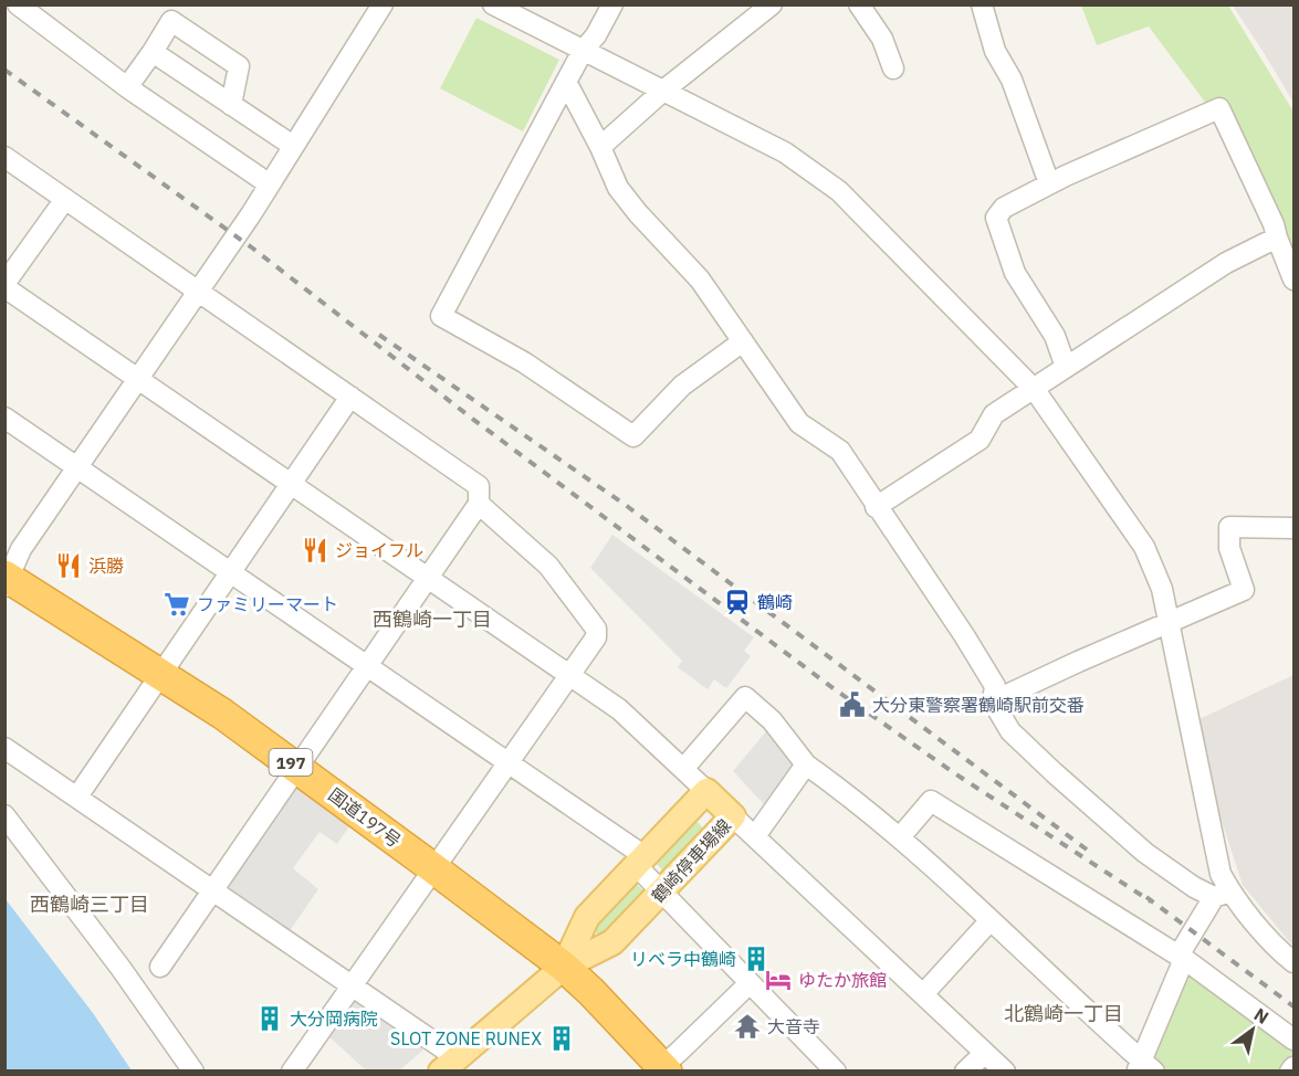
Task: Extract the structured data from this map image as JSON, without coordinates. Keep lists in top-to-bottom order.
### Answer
{
  "streets": {
    "highway": ["197", "国道197号"],
    "main road": ["鶴崎停車場線"]
  },
  "crossings": [
    ["国道197号", "鶴崎停車場線"]
  ],
  "districts": ["西鶴崎一丁目", "西鶴崎三丁目", "北鶴崎一丁目"],
  "places": {
    "restaurant": ["ジョイフル", "浜勝"],
    "station": ["鶴崎"],
    "supermarket": ["ファミリーマート"],
    "public building": ["大分東警察署鶴崎駅前交番"],
    "building": ["リベラ中鶴崎", "大分岡病院", "SLOT ZONE RUNEX"],
    "hotel": ["ゆたか旅館"],
    "temple": ["大音寺"]
  },
  "north": "top right"
}
